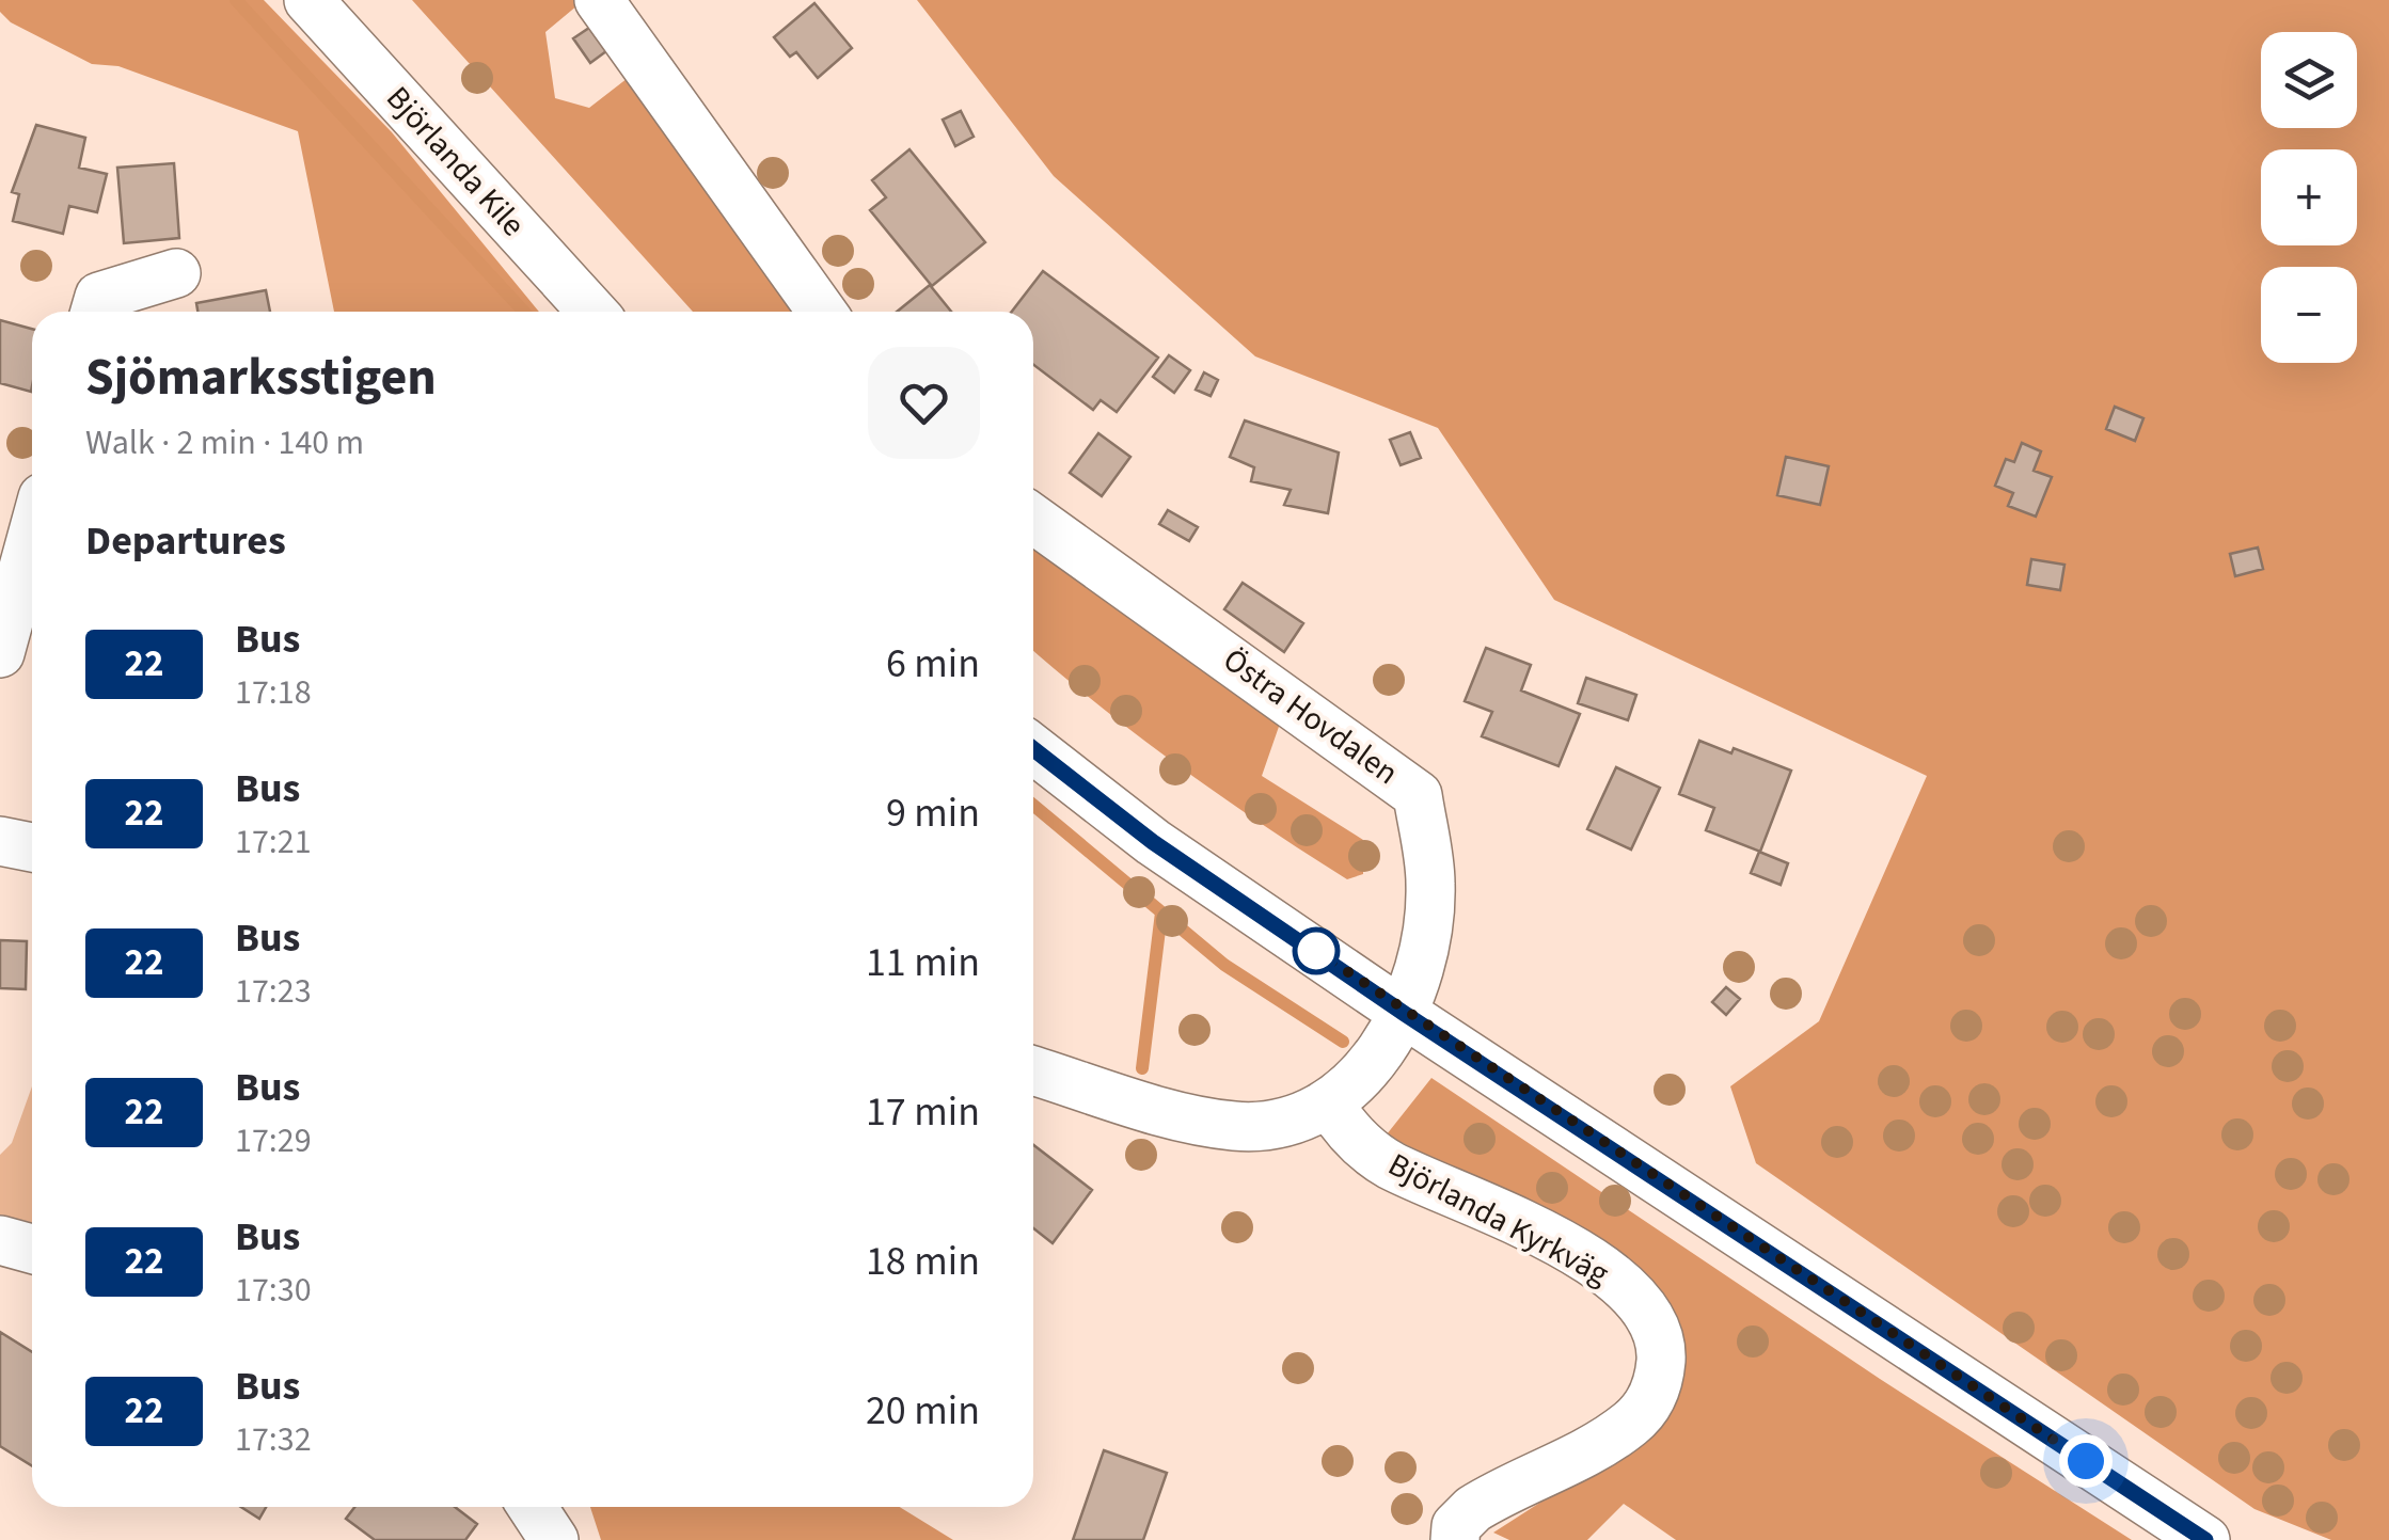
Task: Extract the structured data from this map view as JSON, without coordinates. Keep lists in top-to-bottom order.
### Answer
{
  "streets": {
    "street": ["Björlanda Kile", "Östra Hovdalen", "Björlanda Kyrkväg"]
  },
  "lines": ["bus line 22"],
  "page": {
    "map_buttons": ["+", "−"],
    "heading": [
      ["Sjömarksstigen", "Walk · 2 min · 140 m"],
      "Departures"
    ],
    "list": [
      {
        "mark": "22",
        "name": "Bus",
        "note": "17:18",
        "value": "6 min"
      },
      {
        "mark": "22",
        "name": "Bus",
        "note": "17:21",
        "value": "9 min"
      },
      {
        "mark": "22",
        "name": "Bus",
        "note": "17:23",
        "value": "11 min"
      },
      {
        "mark": "22",
        "name": "Bus",
        "note": "17:29",
        "value": "17 min"
      },
      {
        "mark": "22",
        "name": "Bus",
        "note": "17:30",
        "value": "18 min"
      },
      {
        "mark": "22",
        "name": "Bus",
        "note": "17:32",
        "value": "20 min"
      }
    ]
  }
}
